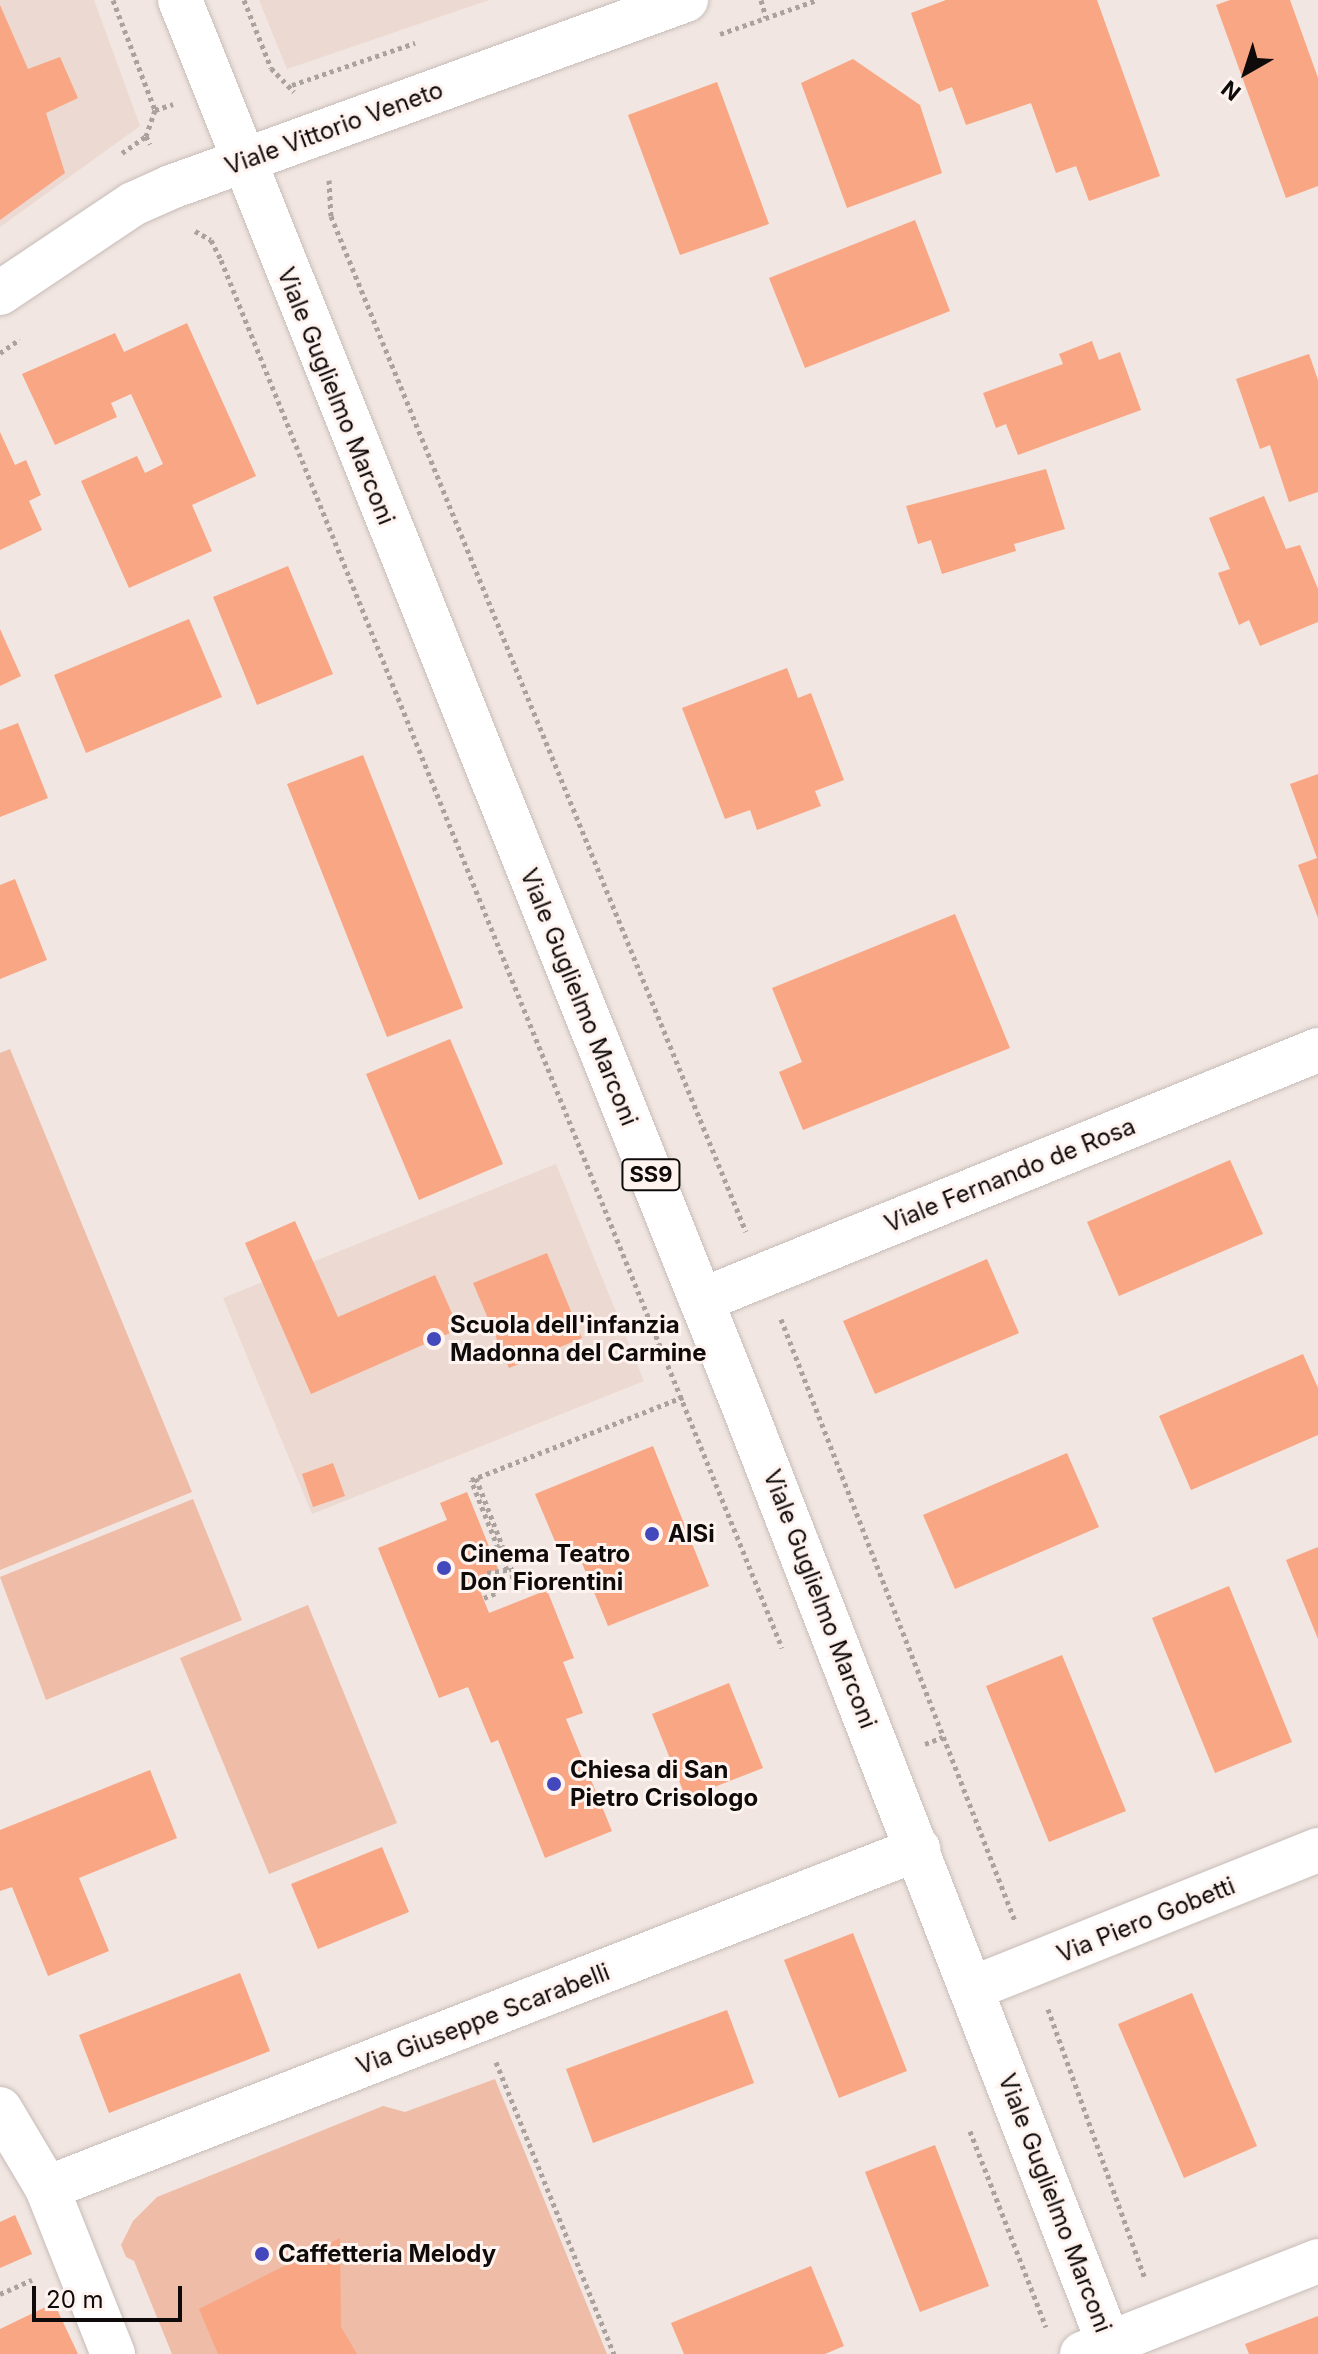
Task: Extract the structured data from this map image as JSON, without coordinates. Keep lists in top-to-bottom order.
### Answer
{
  "streets": {
    "street": [
      "Viale Vittorio Veneto",
      "Viale Guglielmo Marconi",
      "SS9",
      "Viale Fernando de Rosa",
      "Via Piero Gobetti",
      "Via Giuseppe Scarabelli"
    ]
  },
  "crossings": [
    ["Viale Vittorio Veneto", "Viale Guglielmo Marconi"],
    ["Viale Guglielmo Marconi", "Viale Fernando de Rosa"],
    ["Viale Guglielmo Marconi", "Via Piero Gobetti"],
    ["Viale Guglielmo Marconi", "Via Giuseppe Scarabelli"]
  ],
  "places": [
    "Scuola dell'infanzia Madonna del Carmine",
    "AlSi",
    "Cinema Teatro Don Fiorentini",
    "Chiesa di San Pietro Crisologo",
    "Caffetteria Melody"
  ],
  "scale_bar": "20 m",
  "north": "bottom left"
}
